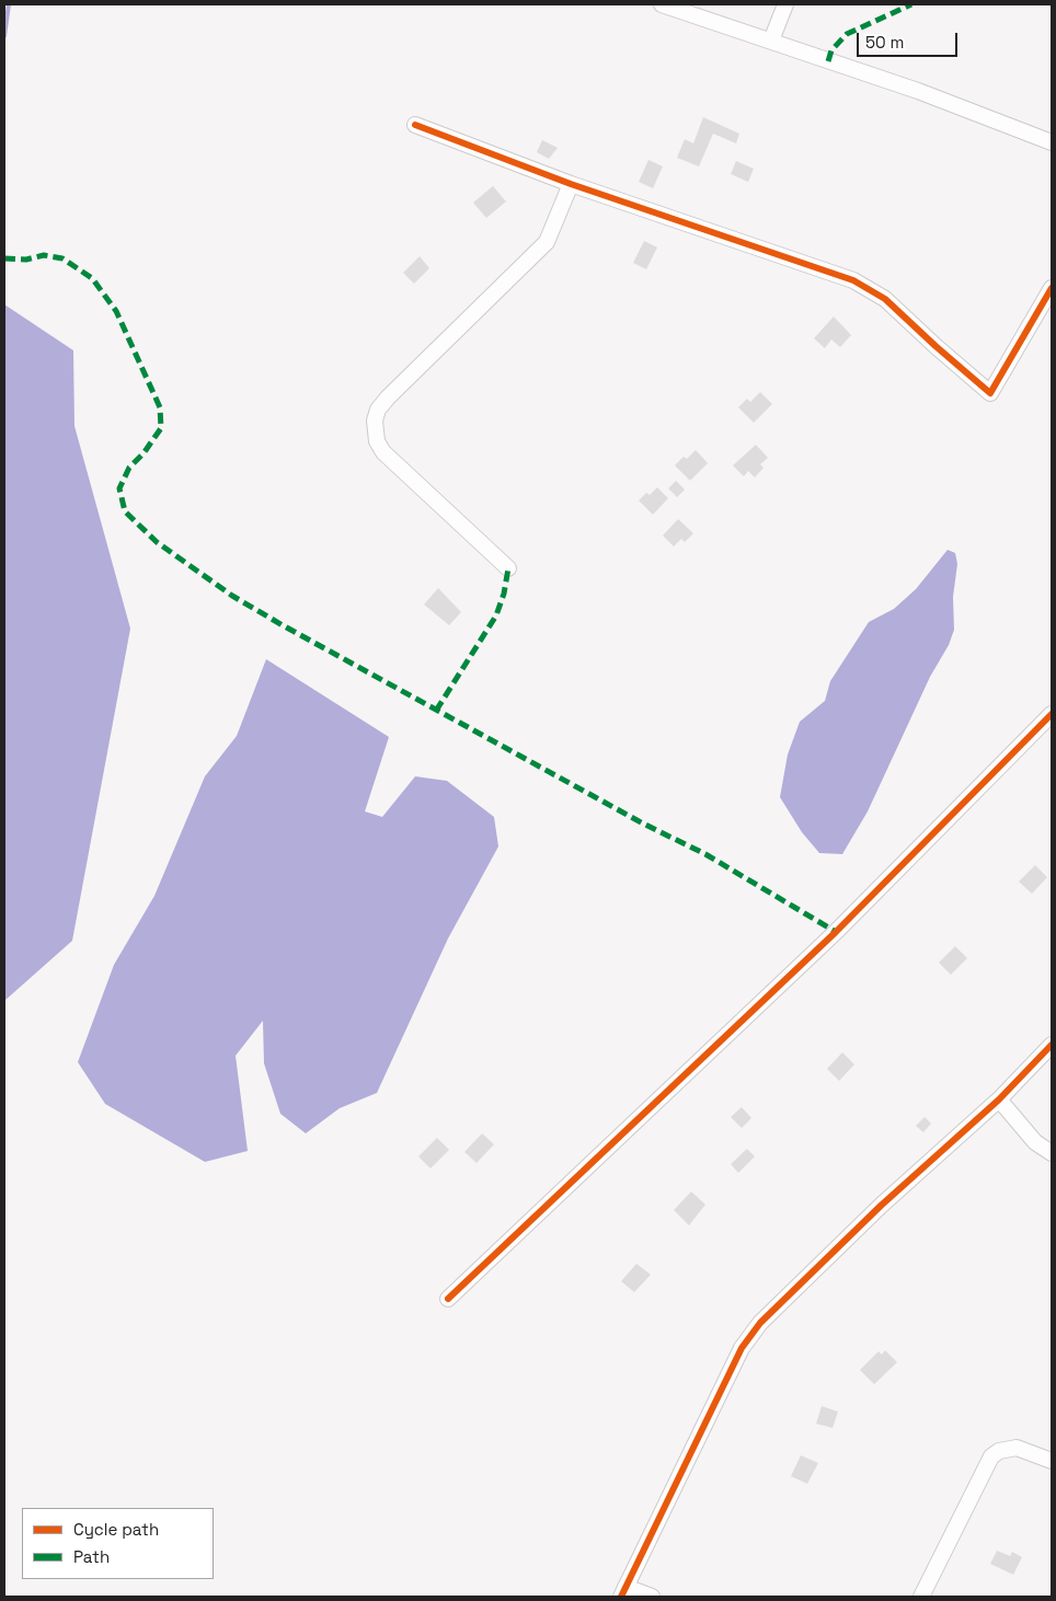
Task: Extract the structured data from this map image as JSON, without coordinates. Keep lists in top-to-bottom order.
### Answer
{
  "legend": ["Cycle path", "Path"],
  "scale_bar": "50 m"
}
